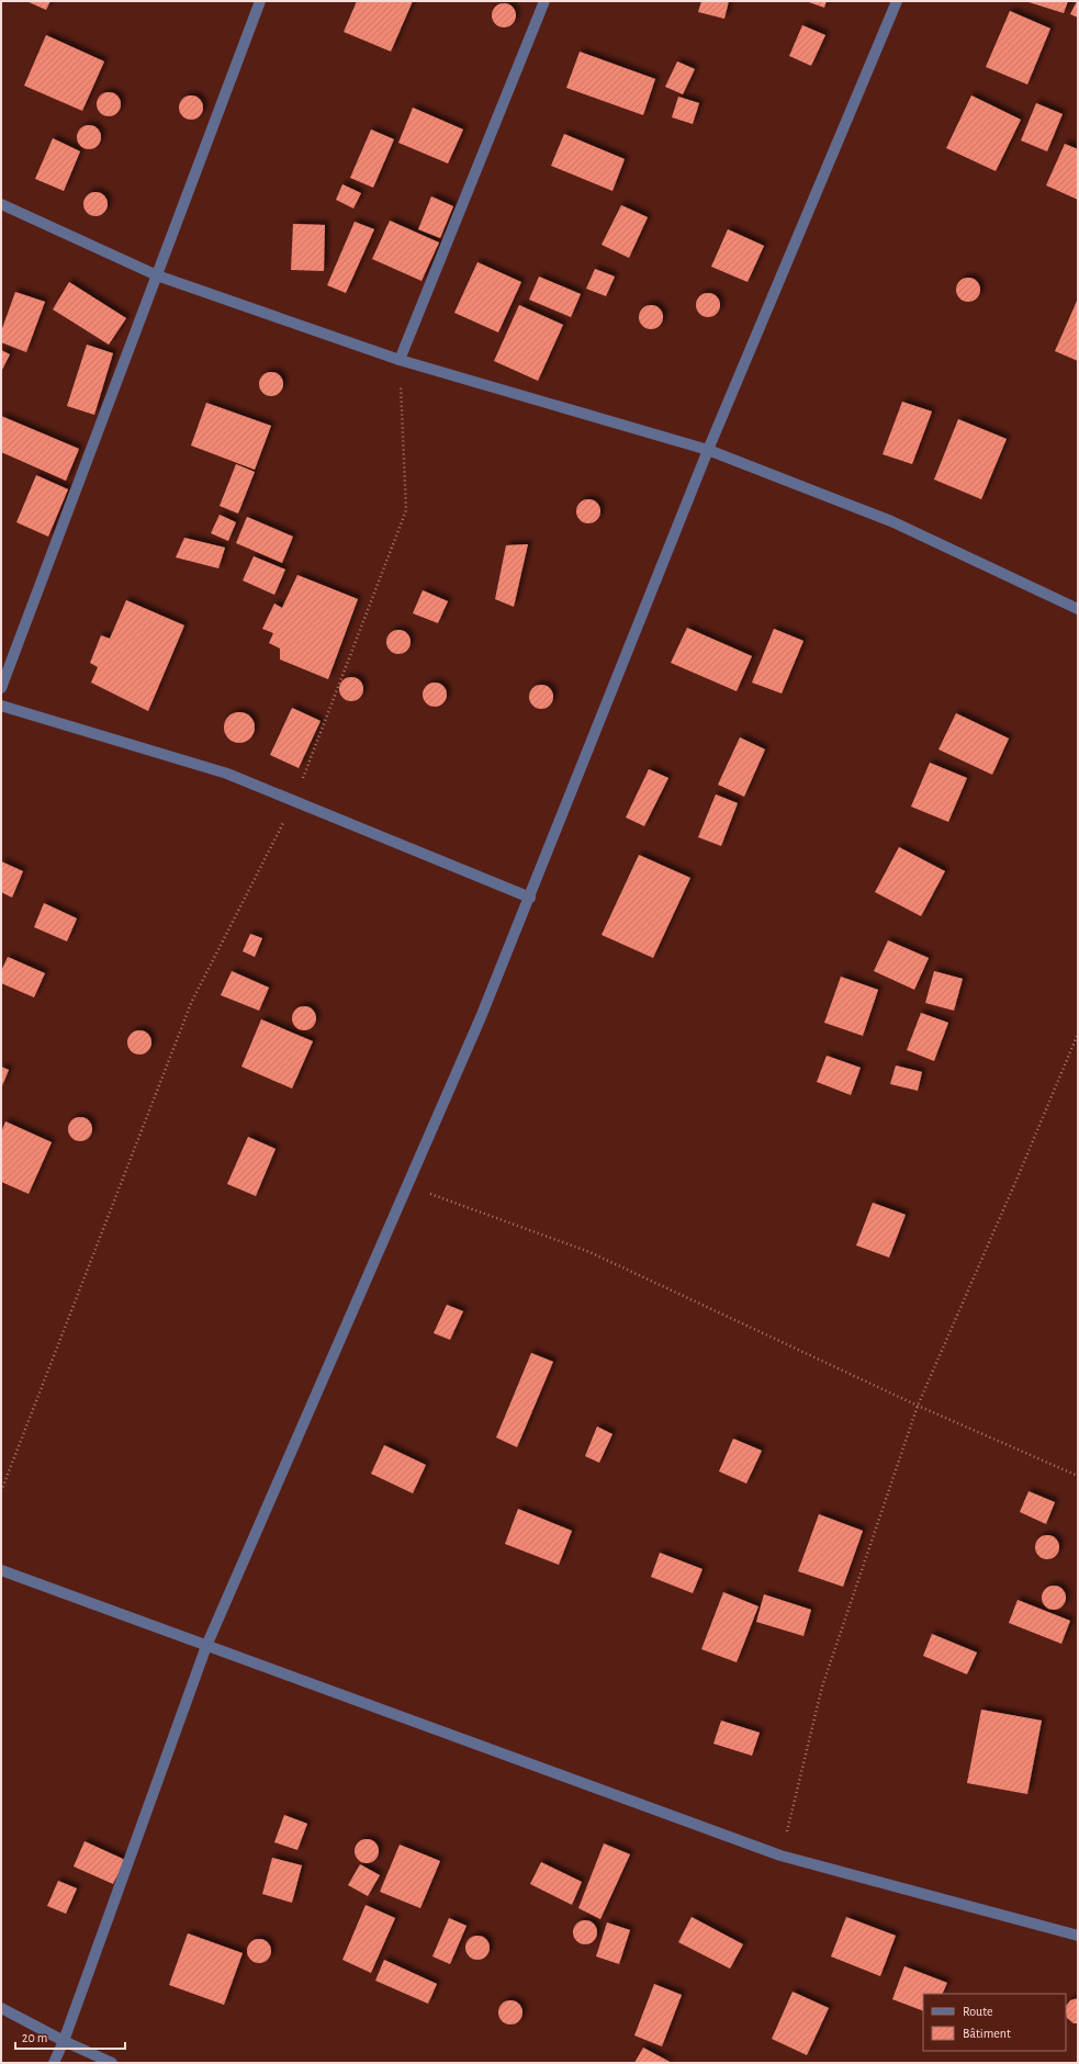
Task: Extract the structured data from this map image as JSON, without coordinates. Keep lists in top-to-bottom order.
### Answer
{
  "legend": ["Route", "Bâtiment"],
  "scale_bar": "20 m"
}
